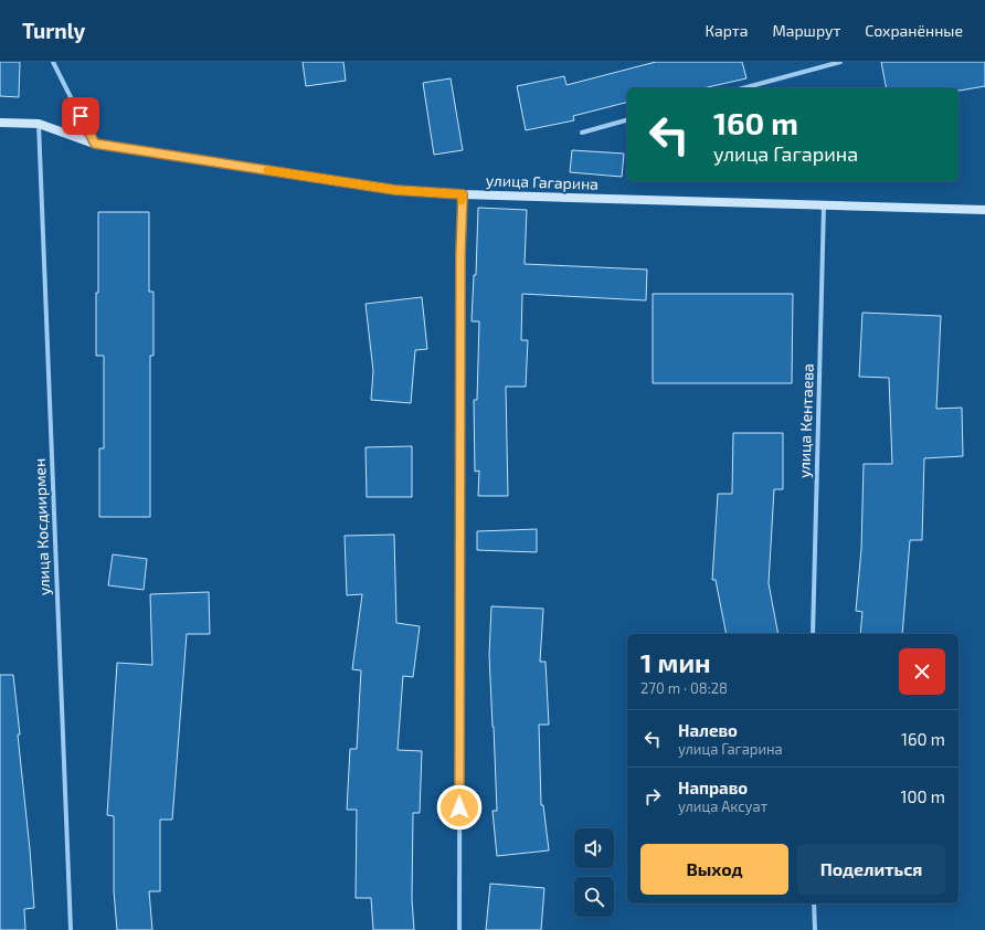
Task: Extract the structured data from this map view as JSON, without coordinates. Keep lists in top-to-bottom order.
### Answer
{
  "streets": {
    "main road": ["улица Гагарина"],
    "street": ["улица Кентаева", "улица Косдиирмен"]
  },
  "crossings": [
    ["улица Гагарина", "улица Кентаева"],
    ["улица Гагарина", "улица Косдиирмен"]
  ],
  "page": {
    "header": "Turnly",
    "nav": ["Карта", "Маршрут", "Сохранённые"],
    "turn": ["160 m", "улица Гагарина"],
    "heading": ["1 мин", "270 m · 08:28"],
    "list": [
      {
        "name": "Налево",
        "note": "улица Гагарина",
        "value": "160 m"
      },
      {
        "name": "Направо",
        "note": "улица Аксуат",
        "value": "100 m"
      }
    ],
    "buttons": ["Выход", "Поделиться"]
  }
}
